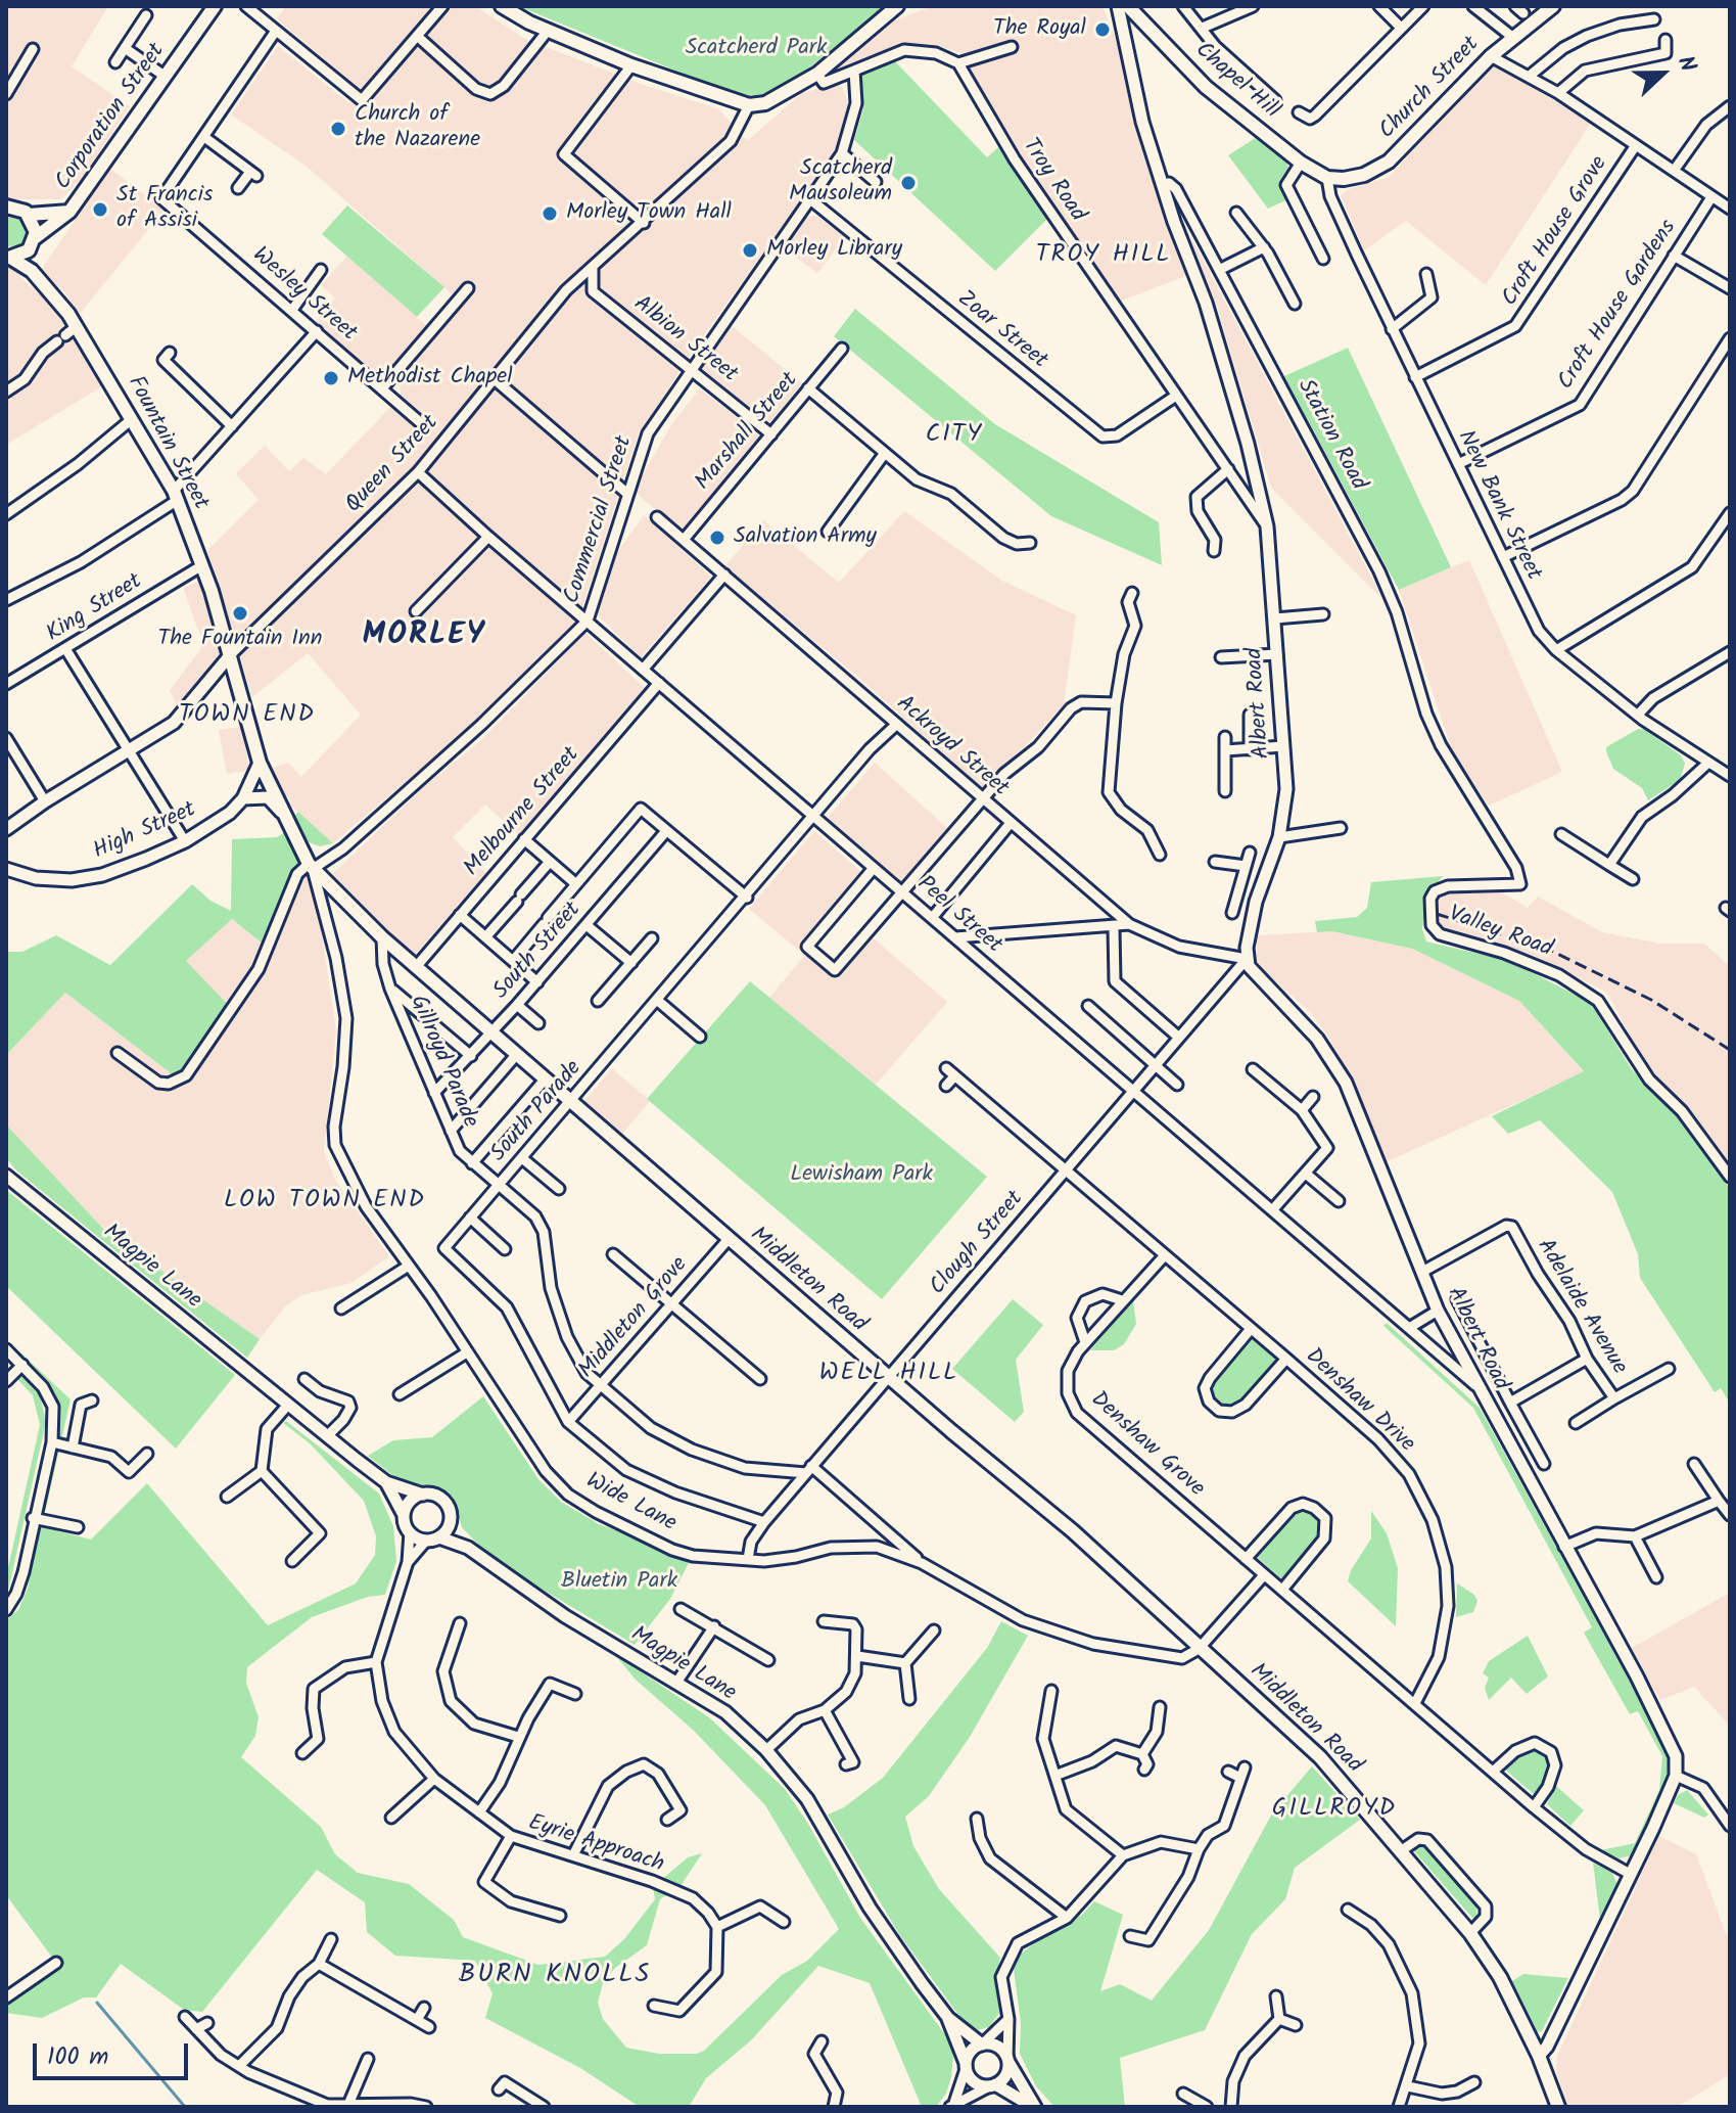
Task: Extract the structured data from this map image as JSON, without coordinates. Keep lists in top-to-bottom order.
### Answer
{
  "streets": {
    "main road": [
      "Chapel Hill",
      "Church Street",
      "Corporation Street",
      "Fountain Street",
      "Middleton Road"
    ],
    "street": [
      "Troy Road",
      "Croft House Grove",
      "Wesley Street",
      "Croft House Gardens",
      "Zoar Street",
      "Albion Street",
      "Marshall Street",
      "Station Road",
      "Queen Street",
      "New Bank Street",
      "Commercial Street",
      "King Street",
      "Albert Road",
      "Ackroyd Street",
      "Melbourne Street",
      "High Street",
      "Peel Street",
      "Valley Road",
      "South Street",
      "Gillroyd Parade",
      "South Parade",
      "Clough Street",
      "Magpie Lane",
      "Adelaide Avenue",
      "Middleton Grove",
      "Denshaw Drive",
      "Denshaw Grove",
      "Wide Lane",
      "Eyrie Approach"
    ]
  },
  "crossings": [
    ["Chapel Hill", "Church Street"],
    ["Chapel Hill", "New Bank Street"],
    ["Church Street", "New Bank Street"],
    ["Corporation Street", "Fountain Street"],
    ["Troy Road", "Zoar Street"],
    ["Troy Road", "Albert Road"],
    ["Croft House Grove", "New Bank Street"],
    ["Croft House Gardens", "New Bank Street"],
    ["Zoar Street", "Commercial Street"],
    ["Albion Street", "Marshall Street"],
    ["Albion Street", "Queen Street"],
    ["Albion Street", "Commercial Street"],
    ["Marshall Street", "Ackroyd Street"],
    ["Station Road", "Albert Road"],
    ["Station Road", "Valley Road"],
    ["Fountain Street", "Queen Street"],
    ["Fountain Street", "King Street"],
    ["Fountain Street", "Middleton Road"],
    ["Queen Street", "Peel Street"],
    ["Queen Street", "Middleton Road"],
    ["Commercial Street", "Peel Street"],
    ["Commercial Street", "Middleton Road"],
    ["Commercial Street", "Wide Lane"],
    ["Albert Road", "Ackroyd Street"],
    ["Albert Road", "Peel Street"],
    ["Albert Road", "Clough Street"],
    ["Albert Road", "Adelaide Avenue"],
    ["Ackroyd Street", "South Parade"],
    ["Ackroyd Street", "Clough Street"],
    ["Melbourne Street", "Peel Street"],
    ["Melbourne Street", "Middleton Road"],
    ["High Street", "Middleton Road"],
    ["Peel Street", "South Parade"],
    ["Peel Street", "Clough Street"],
    ["South Street", "Gillroyd Parade"],
    ["South Street", "Middleton Road"],
    ["Gillroyd Parade", "South Parade"],
    ["Gillroyd Parade", "Clough Street"],
    ["Gillroyd Parade", "Middleton Road"],
    ["Gillroyd Parade", "Middleton Grove"],
    ["South Parade", "Middleton Road"],
    ["South Parade", "Middleton Grove"],
    ["Clough Street", "Middleton Road"],
    ["Clough Street", "Denshaw Drive"],
    ["Clough Street", "Wide Lane"],
    ["Magpie Lane", "Eyrie Approach"],
    ["Middleton Road", "Middleton Grove"],
    ["Middleton Road", "Wide Lane"],
    ["Denshaw Drive", "Denshaw Grove"]
  ],
  "districts": [
    "TROY HILL",
    "CITY",
    "MORLEY",
    "TOWN END",
    "LOW TOWN END",
    "WELL HILL",
    "GILLROYD",
    "BURN KNOLLS"
  ],
  "parks": ["Scatcherd Park", "Lewisham Park", "Bluetin Park"],
  "places": [
    "The Royal",
    "Church of the Nazarene",
    "Scatcherd Mausoleum",
    "St Francis of Assisi",
    "Morley Town Hall",
    "Morley Library",
    "Methodist Chapel",
    "Salvation Army",
    "The Fountain Inn"
  ],
  "scale_bar": "100 m",
  "north": "right"
}
